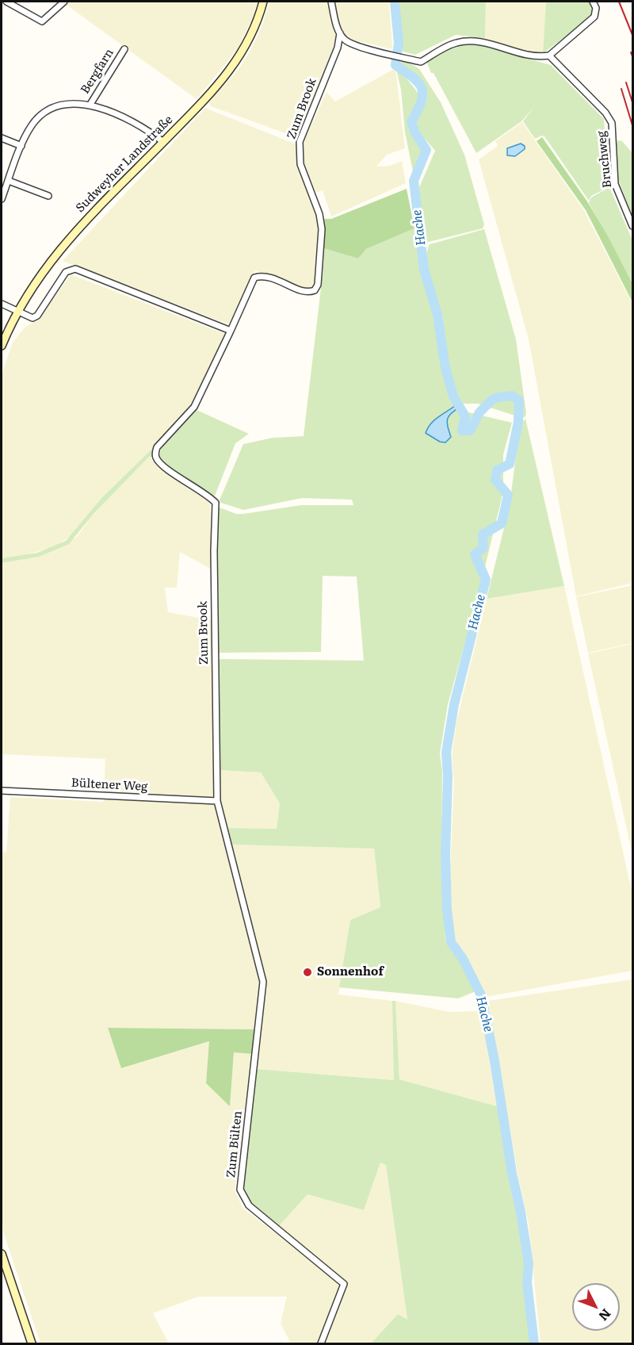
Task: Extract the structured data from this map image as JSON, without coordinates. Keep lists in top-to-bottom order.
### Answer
{
  "streets": {
    "main road": ["Sudweyher Landstraße"],
    "street": [
      "Bergfarn",
      "Zum Brook",
      "Bruchweg",
      "Bültener Weg",
      "Zum Bülten"
    ]
  },
  "crossings": [
    ["Zum Brook", "Bültener Weg"],
    ["Zum Brook", "Zum Bülten"]
  ],
  "water": ["Hache"],
  "places": ["Sonnenhof"],
  "north": "bottom right"
}
